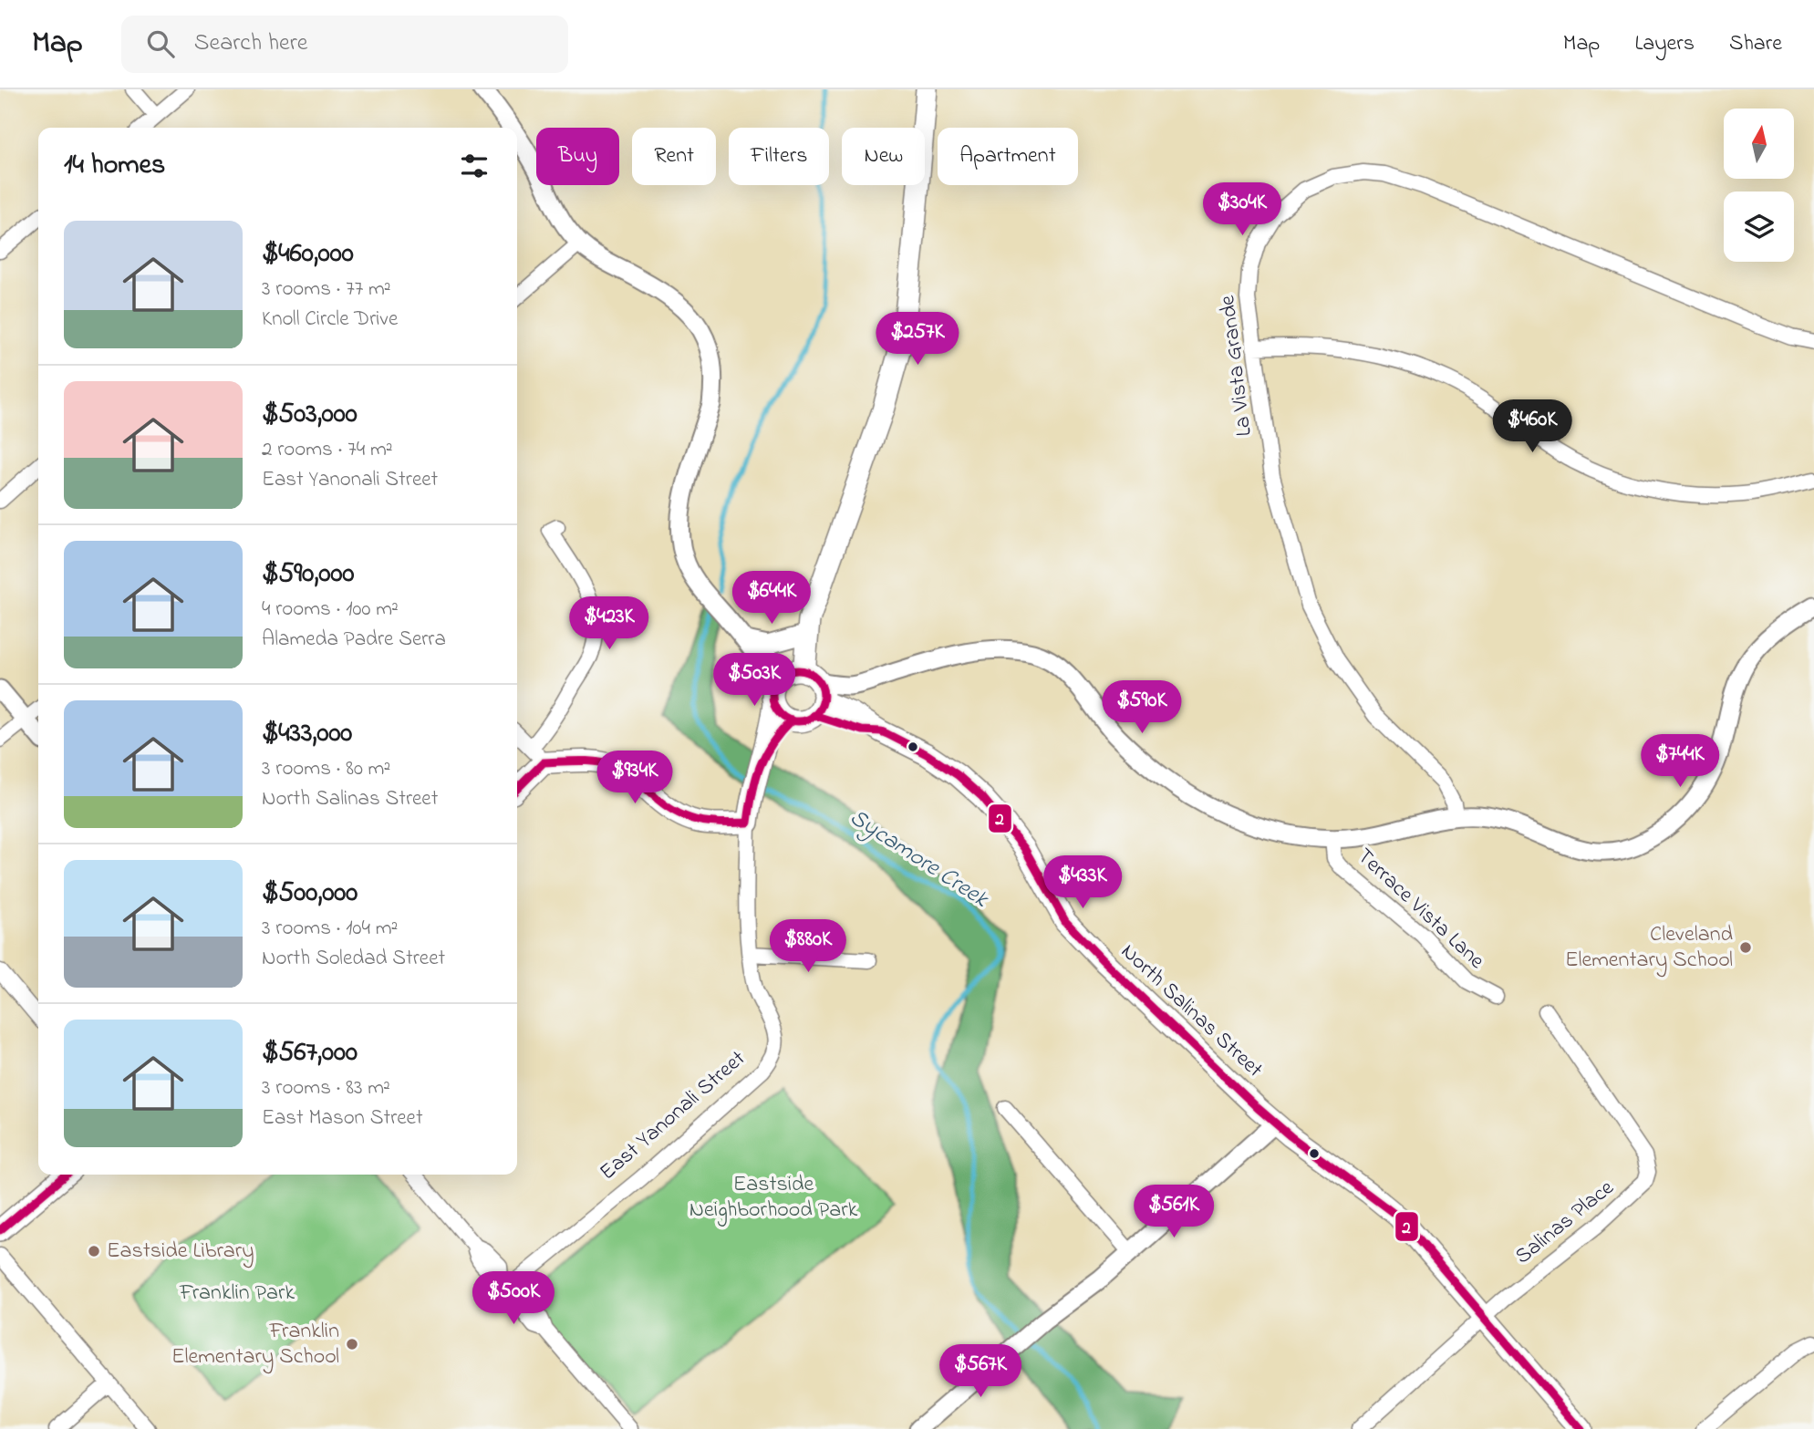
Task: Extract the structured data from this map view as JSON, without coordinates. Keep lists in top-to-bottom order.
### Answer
{
  "streets": {
    "main road": ["North Salinas Street", "East Yanonali Street"],
    "street": ["La Vista Grande", "Terrace Vista Lane", "Salinas Place"]
  },
  "crossings": [
    ["North Salinas Street", "Salinas Place"]
  ],
  "water": ["Sycamore Creek"],
  "parks": ["Eastside Neighborhood Park", "Franklin Park"],
  "places": ["Cleveland Elementary School", "Eastside Library", "Franklin Elementary School"],
  "lines": ["transit line 2"],
  "north": "top",
  "page": {
    "header": "Map",
    "search": "Search here",
    "nav": ["Map", "Layers", "Share"],
    "chip": [
      "Buy",
      "Rent",
      "Filters",
      "New",
      "Apartment"
    ],
    "heading": "14 homes",
    "price": [
      "$304K",
      "$257K",
      "$460K",
      "$644K",
      "$423K",
      "$503K",
      "$590K",
      "$744K",
      "$934K",
      "$433K",
      "$880K",
      "$561K",
      "$500K",
      "$567K"
    ],
    "list": [
      {
        "name": "$460,000",
        "note": "3 rooms · 77 m² · Knoll Circle Drive"
      },
      {
        "name": "$503,000",
        "note": "2 rooms · 74 m² · East Yanonali Street"
      },
      {
        "name": "$590,000",
        "note": "4 rooms · 100 m² · Alameda Padre Serra"
      },
      {
        "name": "$433,000",
        "note": "3 rooms · 80 m² · North Salinas Street"
      },
      {
        "name": "$500,000",
        "note": "3 rooms · 104 m² · North Soledad Street"
      },
      {
        "name": "$567,000",
        "note": "3 rooms · 83 m² · East Mason Street"
      }
    ]
  }
}
